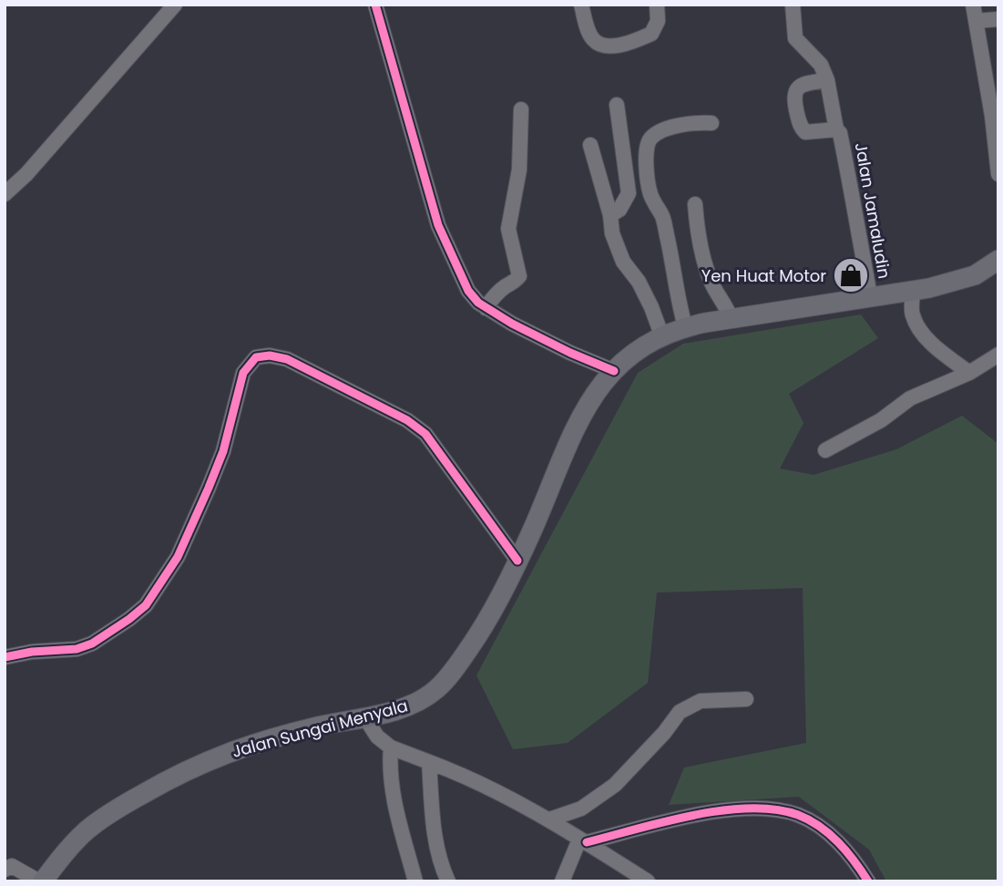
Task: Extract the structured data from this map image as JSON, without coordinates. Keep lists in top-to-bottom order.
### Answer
{
  "streets": {
    "main road": ["Jalan Sungai Menyala"],
    "street": ["Jalan Jamaludin"]
  },
  "crossings": [
    ["Jalan Jamaludin", "Jalan Sungai Menyala"]
  ],
  "places": {
    "shop": ["Yen Huat Motor"]
  }
}
